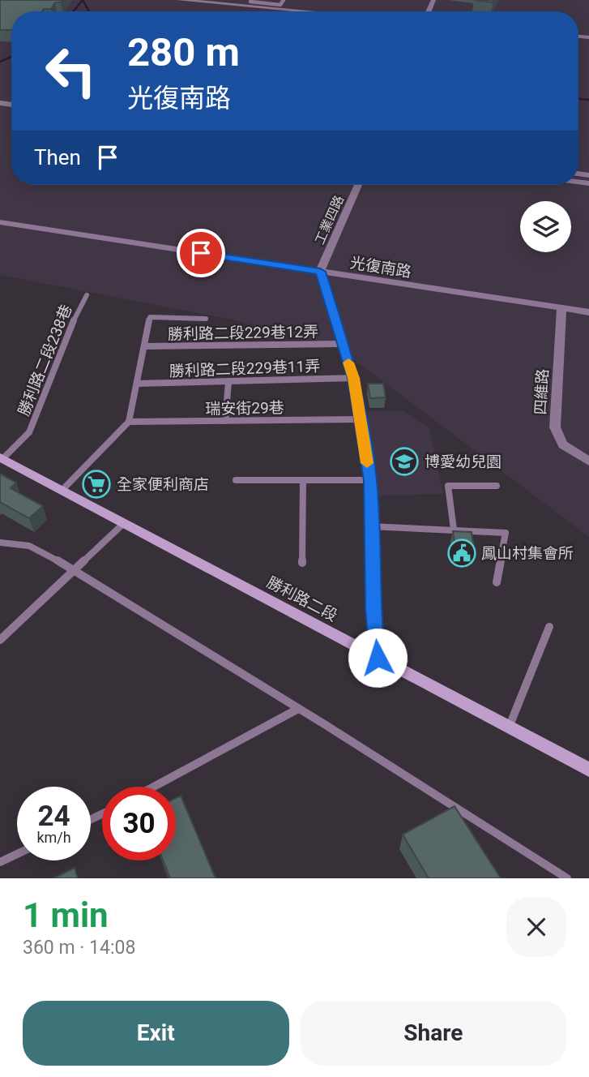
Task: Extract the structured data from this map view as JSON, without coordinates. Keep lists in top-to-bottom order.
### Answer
{
  "streets": {
    "main road": ["勝利路二段"],
    "street": ["工業四路", "光復南路", "四維路"],
    "lane": [
      "勝利路二段229巷12弄",
      "勝利路二段238巷",
      "勝利路二段229巷11弄",
      "瑞安街29巷"
    ]
  },
  "crossings": [
    ["工業四路", "光復南路"],
    ["光復南路", "四維路"],
    ["勝利路二段238巷", "勝利路二段"]
  ],
  "places": {
    "school or university": ["博愛幼兒園"],
    "supermarket": ["全家便利商店"],
    "public building": ["鳳山村集會所"]
  },
  "page": {
    "turn": ["280 m", "光復南路"],
    "then": "Then",
    "speed": "24 km/h",
    "limit": "30",
    "heading": ["1 min", "360 m · 14:08"],
    "buttons": ["Exit", "Share"]
  }
}
